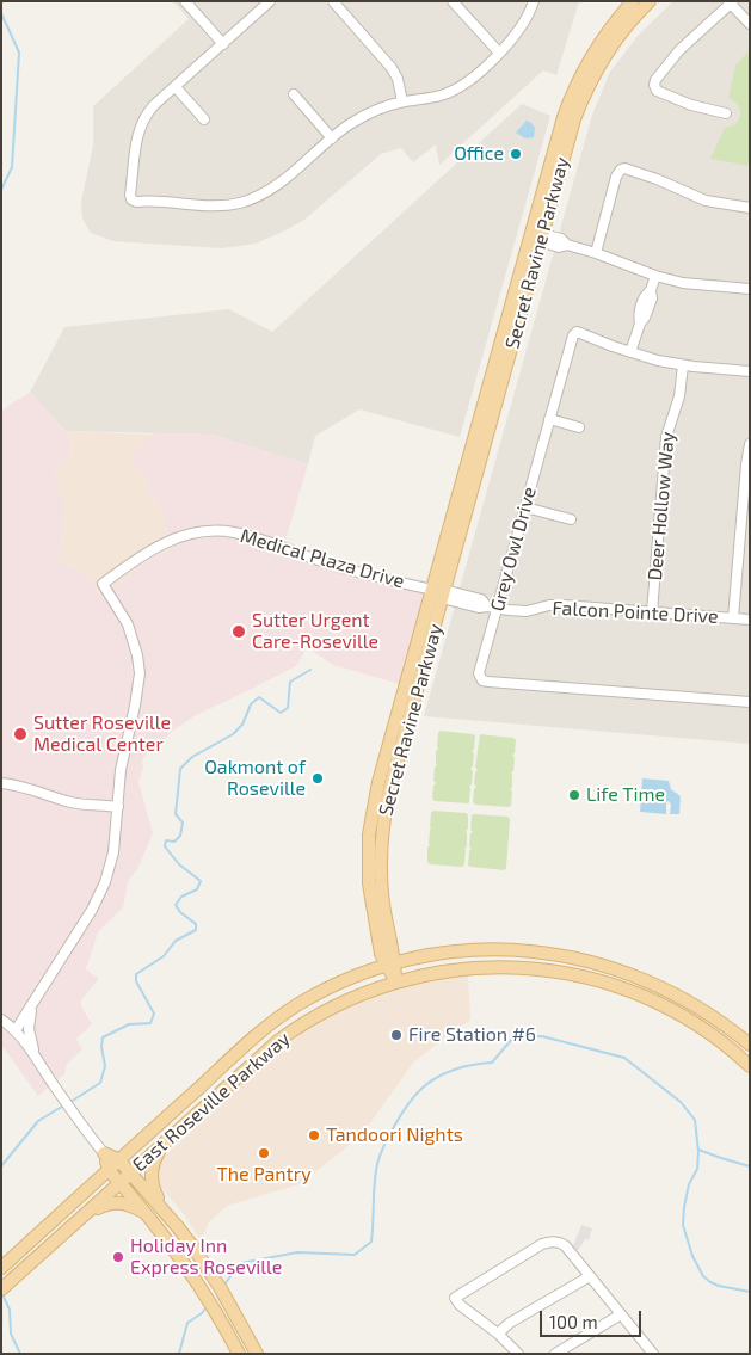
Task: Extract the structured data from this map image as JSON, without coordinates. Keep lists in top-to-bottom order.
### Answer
{
  "streets": {
    "main road": ["Secret Ravine Parkway", "East Roseville Parkway"],
    "street": [
      "Deer Hollow Way",
      "Grey Owl Drive",
      "Medical Plaza Drive",
      "Falcon Pointe Drive"
    ]
  },
  "crossings": [
    ["Secret Ravine Parkway", "Medical Plaza Drive"],
    ["Secret Ravine Parkway", "Falcon Pointe Drive"],
    ["Secret Ravine Parkway", "East Roseville Parkway"],
    ["Deer Hollow Way", "Grey Owl Drive"],
    ["Deer Hollow Way", "Falcon Pointe Drive"],
    ["Grey Owl Drive", "Falcon Pointe Drive"],
    ["Medical Plaza Drive", "Falcon Pointe Drive"]
  ],
  "places": [
    "Office",
    "Sutter Urgent Care-Roseville",
    "Sutter Roseville Medical Center",
    "Oakmont of Roseville",
    "Life Time",
    "Fire Station #6",
    "Tandoori Nights",
    "The Pantry",
    "Holiday Inn Express Roseville"
  ],
  "scale_bar": "100 m"
}
